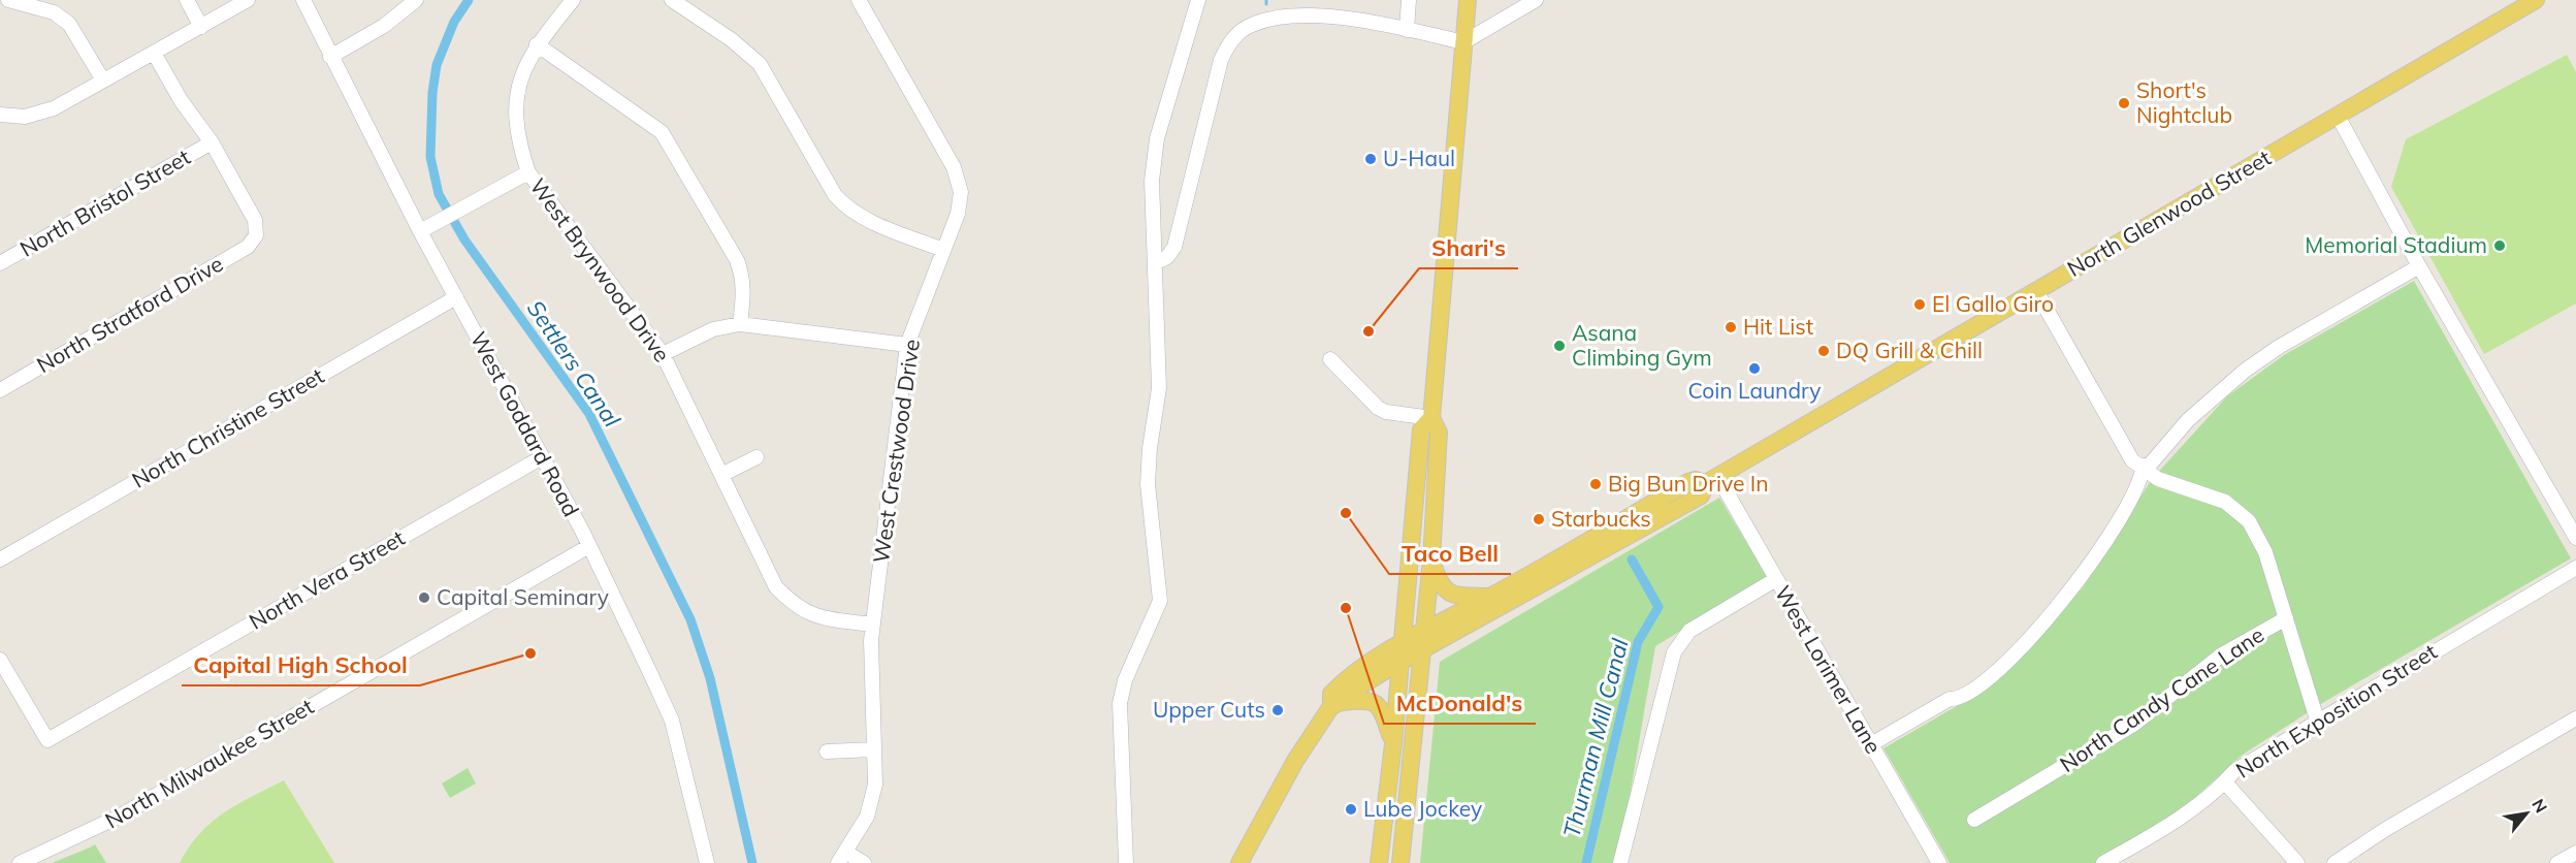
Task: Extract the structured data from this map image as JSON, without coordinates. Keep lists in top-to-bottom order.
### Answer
{
  "streets": {
    "main road": ["North Glenwood Street"],
    "street": [
      "North Bristol Street",
      "West Brynwood Drive",
      "North Stratford Drive",
      "West Goddard Road",
      "North Christine Street",
      "West Crestwood Drive",
      "North Vera Street",
      "West Lorimer Lane",
      "North Candy Cane Lane",
      "North Exposition Street",
      "North Milwaukee Street"
    ]
  },
  "crossings": [
    ["North Bristol Street", "North Stratford Drive"],
    ["North Glenwood Street", "West Lorimer Lane"],
    ["West Brynwood Drive", "West Crestwood Drive"],
    ["West Goddard Road", "North Christine Street"],
    ["West Goddard Road", "North Vera Street"],
    ["West Goddard Road", "North Milwaukee Street"]
  ],
  "water": ["Settlers Canal", "Thurman Mill Canal"],
  "places": [
    "Short's Nightclub",
    "U-Haul",
    "Memorial Stadium",
    "El Gallo Giro",
    "Hit List",
    "Shari's",
    "Asana Climbing Gym",
    "DQ Grill & Chill",
    "Coin Laundry",
    "Big Bun Drive In",
    "Taco Bell",
    "Starbucks",
    "Capital Seminary",
    "McDonald's",
    "Capital High School",
    "Upper Cuts",
    "Lube Jockey"
  ],
  "north": "top right"
}
